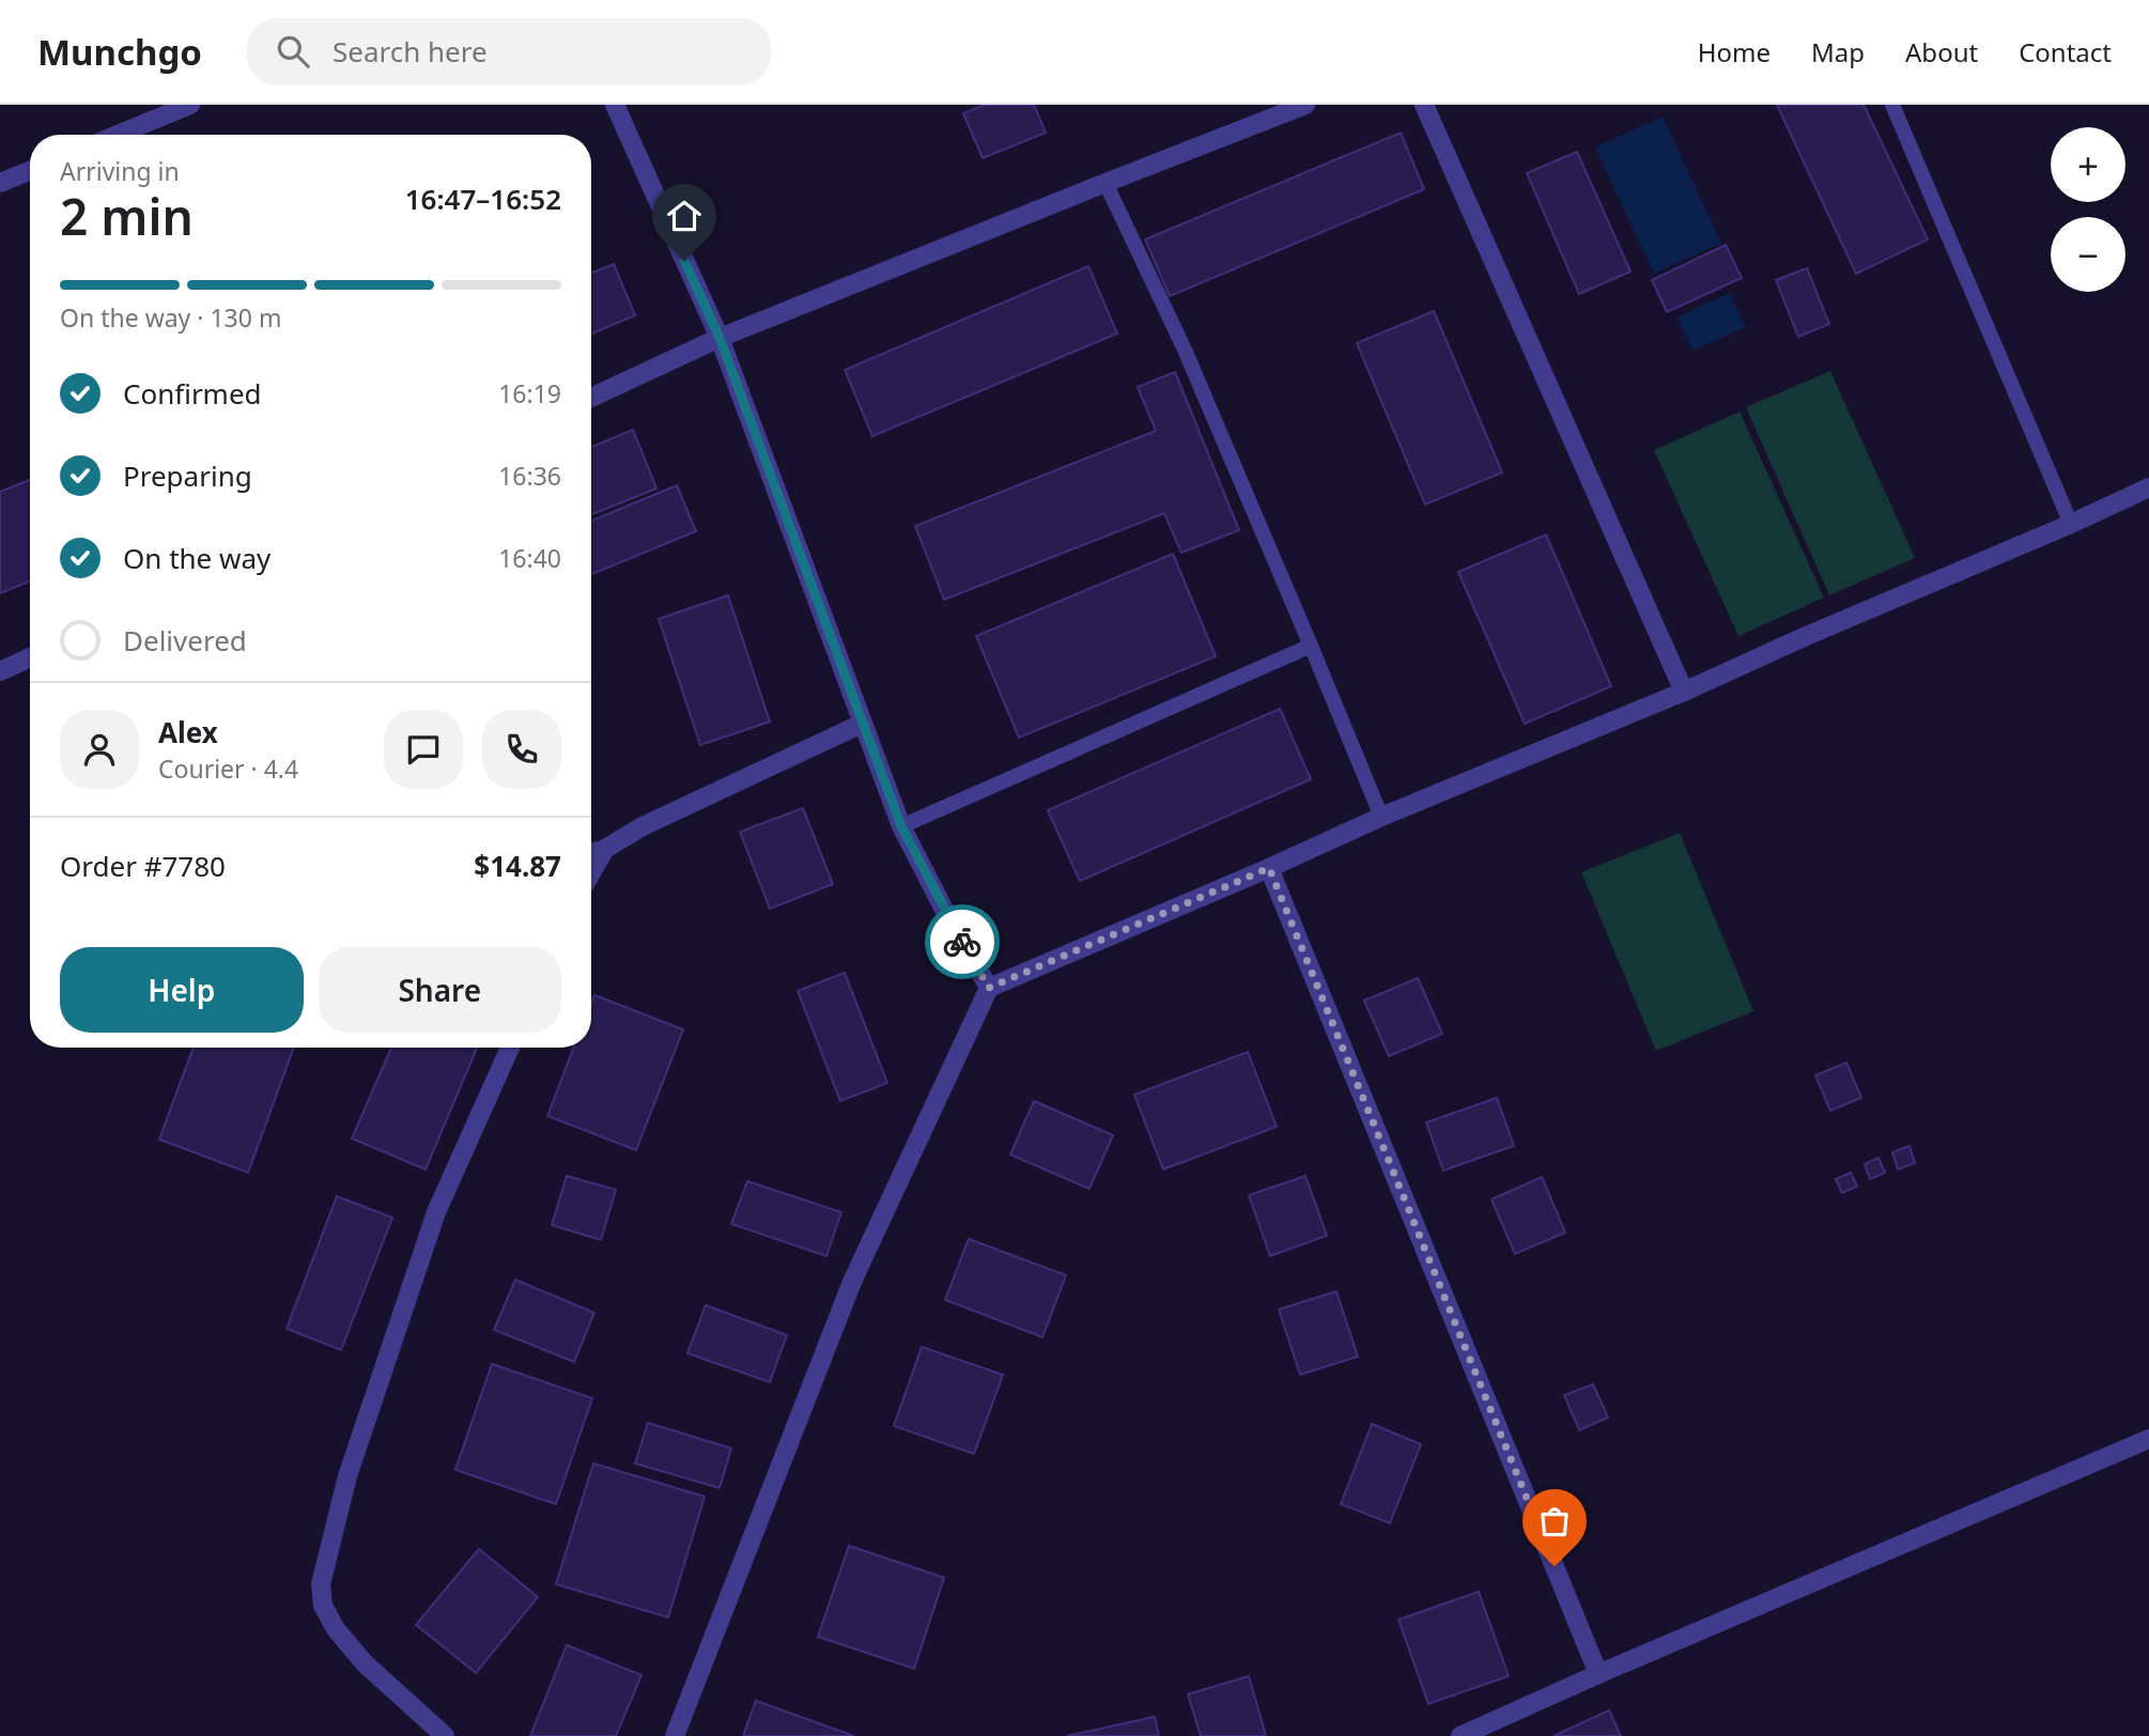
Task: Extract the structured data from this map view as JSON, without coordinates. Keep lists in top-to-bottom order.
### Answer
{
  "page": {
    "header": "Munchgo",
    "search": "Search here",
    "nav": [
      "Home",
      "Map",
      "About",
      "Contact"
    ],
    "map_buttons": ["+", "−"],
    "heading": ["2 min", "Arriving in", "16:47–16:52"],
    "panel": [
      "Alex",
      "Courier · 4.4",
      "Order #7780",
      "$14.87"
    ],
    "bar": "On the way · 130 m",
    "list": [
      ["Confirmed", "16:19"],
      ["Preparing", "16:36"],
      ["On the way", "16:40"],
      "Delivered"
    ],
    "buttons": ["Help", "Share"]
  }
}
